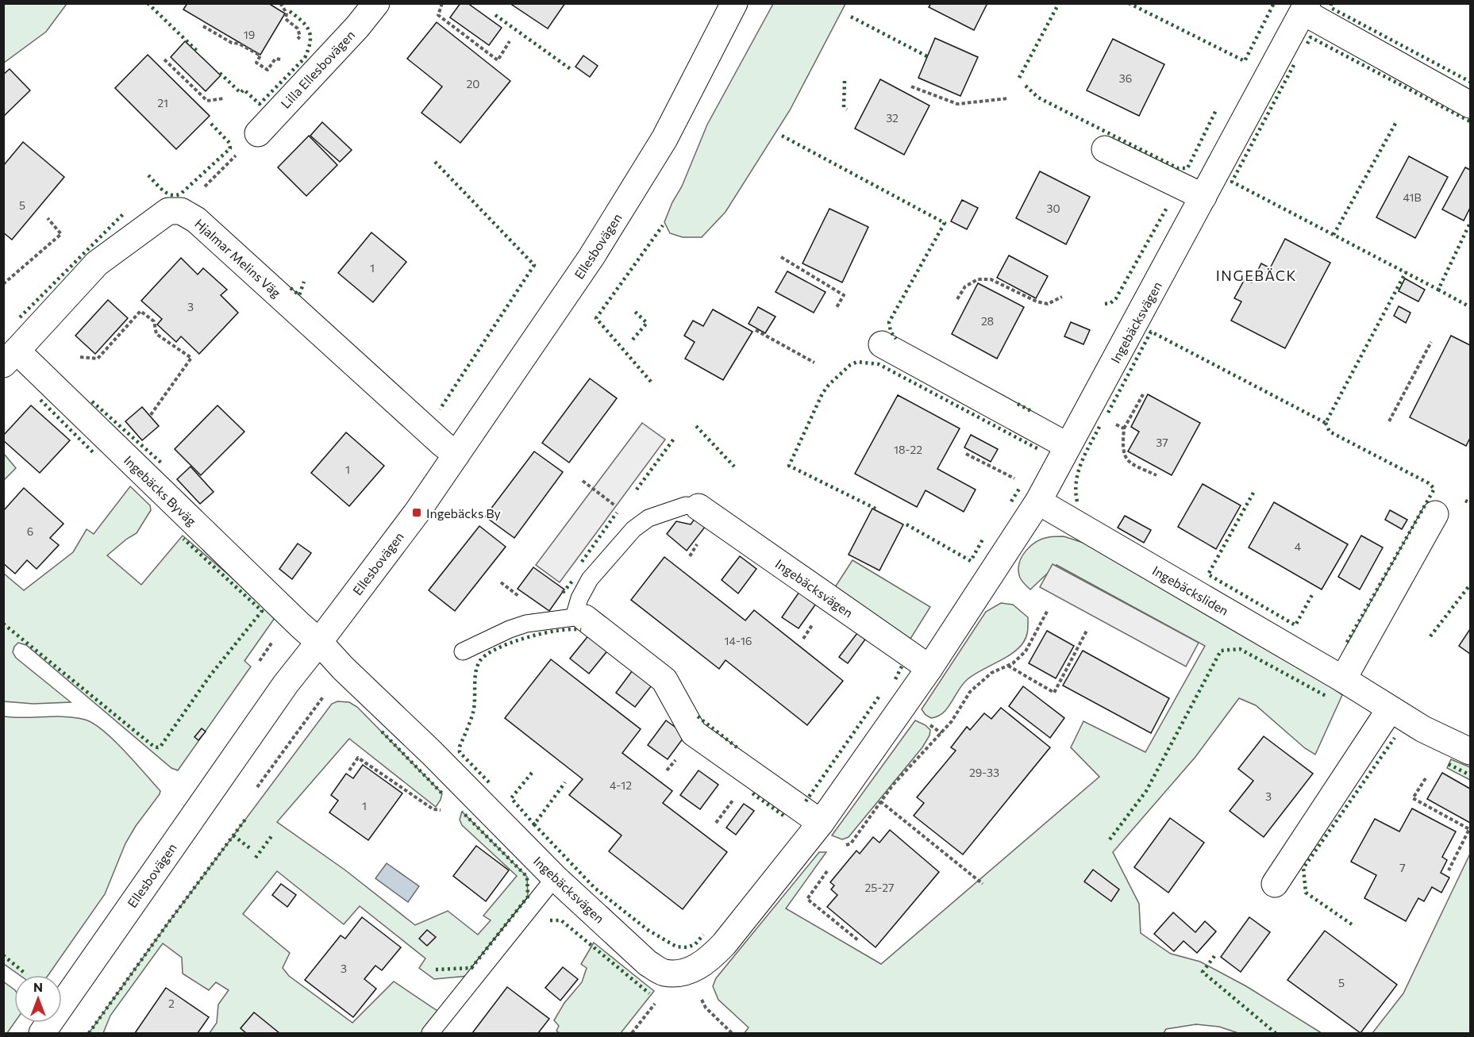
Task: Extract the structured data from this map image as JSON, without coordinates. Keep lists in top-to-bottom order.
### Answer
{
  "streets": {
    "street": [
      "Lilla Ellesbovägen",
      "Ellesbovägen",
      "Hjalmar Melins Väg",
      "Ingebäcksvägen",
      "Ingebäcks Byväg",
      "Ingebäcksliden"
    ]
  },
  "crossings": [
    ["Ellesbovägen", "Hjalmar Melins Väg"],
    ["Ellesbovägen", "Ingebäcksvägen"],
    ["Ellesbovägen", "Ingebäcks Byväg"],
    ["Hjalmar Melins Väg", "Ingebäcks Byväg"],
    ["Ingebäcksvägen", "Ingebäcks Byväg"],
    ["Ingebäcksvägen", "Ingebäcksliden"]
  ],
  "districts": ["INGEBÄCK"],
  "places": {
    "transit": ["Ingebäcks By"]
  },
  "house_numbers": [
    "19",
    "36",
    "20",
    "21",
    "32",
    "41B",
    "5",
    "30",
    "1",
    "3",
    "28",
    "37",
    "18-22",
    "1",
    "6",
    "4",
    "14-16",
    "29-33",
    "4-12",
    "3",
    "1",
    "7",
    "25-27",
    "3",
    "5",
    "2"
  ],
  "north": "top"
}
